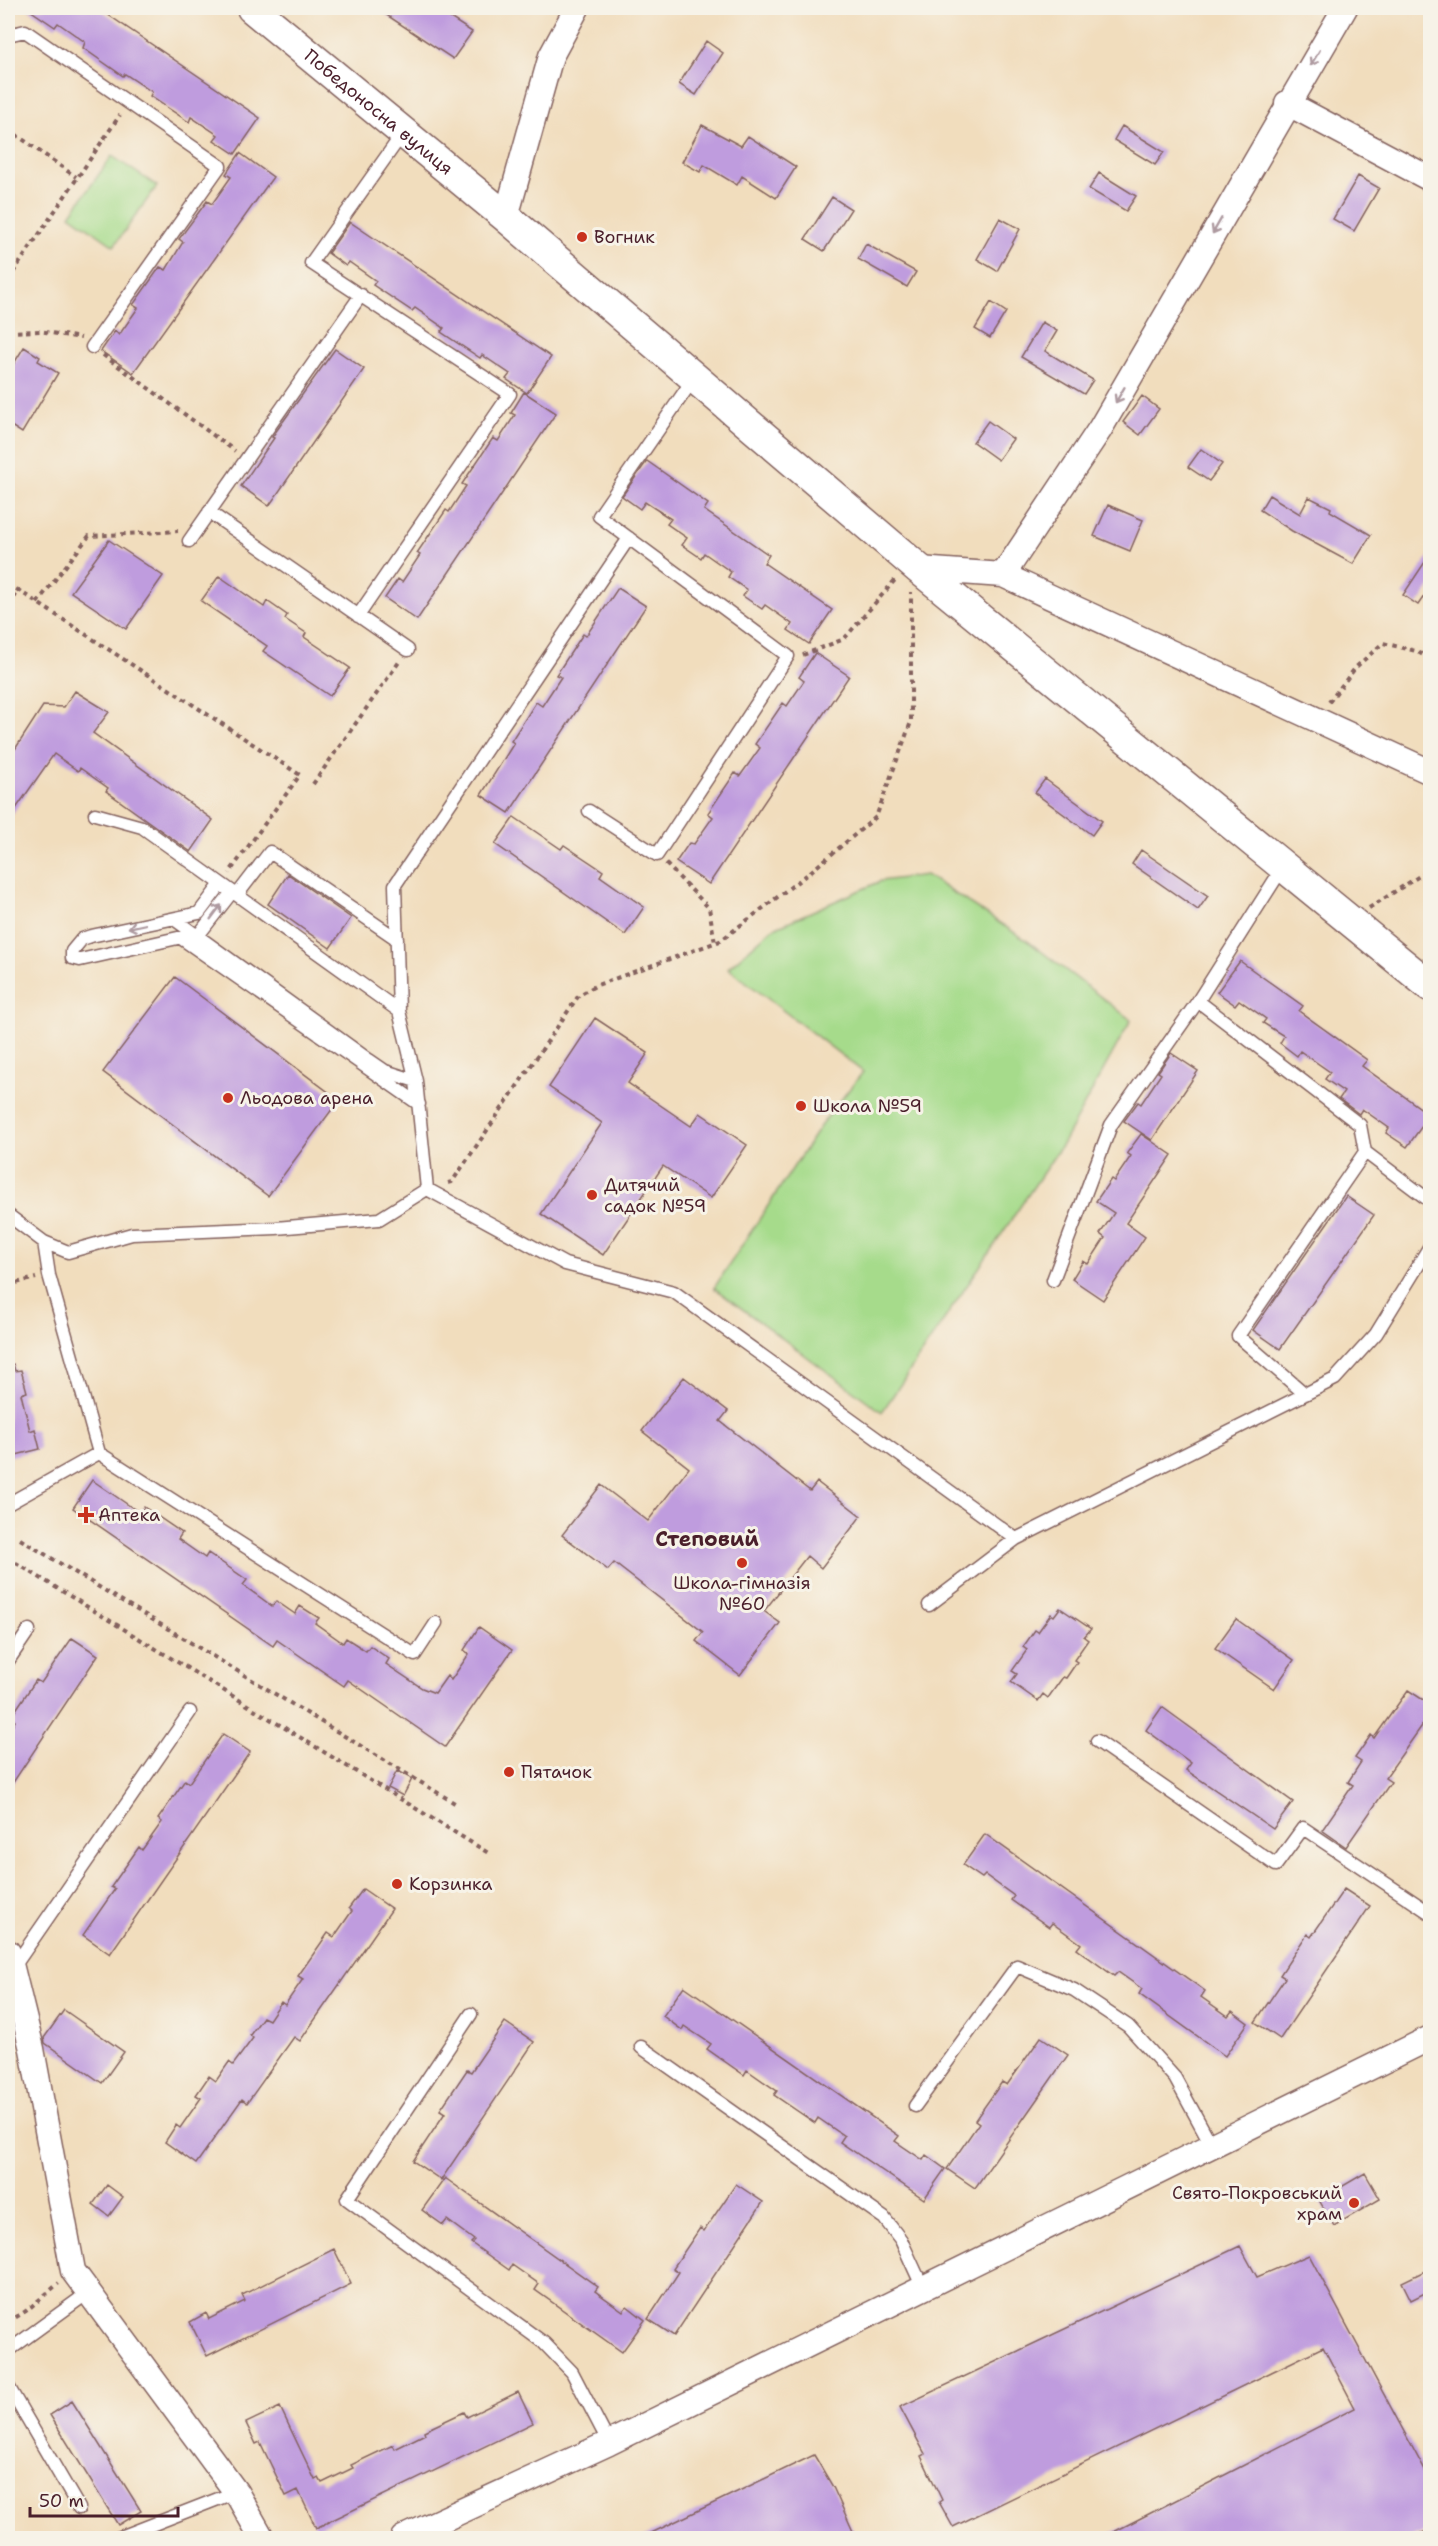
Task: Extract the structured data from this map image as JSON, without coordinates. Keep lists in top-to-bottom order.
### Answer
{
  "streets": {
    "street": ["Победоносна вулиця"]
  },
  "districts": ["Степовий"],
  "places": {
    "other": [
      "Вогник",
      "Льодова арена",
      "Школа №59",
      "Дитячий садок №59",
      "Школа-гімназія №60",
      "Пятачок",
      "Корзинка",
      "Свято-Покровський храм"
    ],
    "health": ["Аптека"]
  },
  "scale_bar": "50 m"
}
